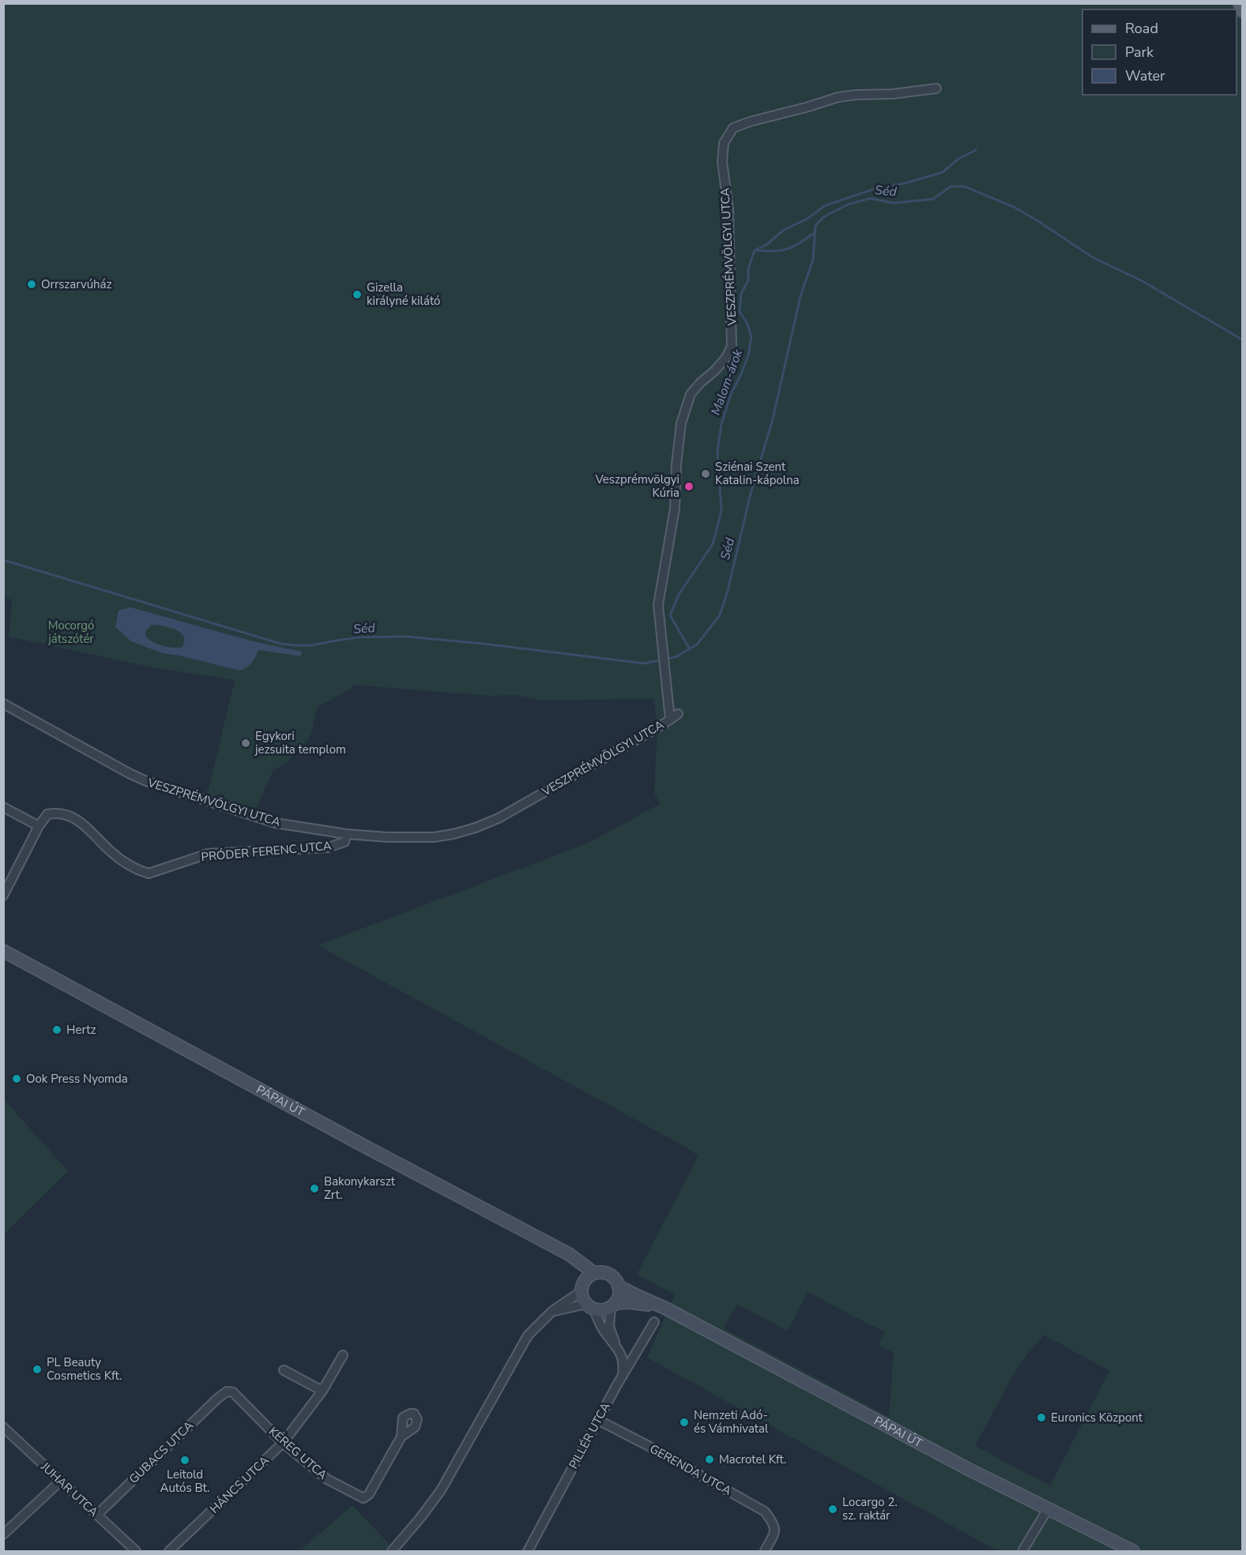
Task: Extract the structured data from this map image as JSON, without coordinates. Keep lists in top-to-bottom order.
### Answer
{
  "streets": {
    "main road": ["PÁPAI ÚT"],
    "street": [
      "VESZPRÉMVÖLGYI UTCA",
      "PRÓDER FERENC UTCA",
      "PILLÉR UTCA",
      "GUBACS UTCA",
      "KÉREG UTCA",
      "GERENDA UTCA",
      "HÁNCS UTCA",
      "JUHAR UTCA"
    ]
  },
  "crossings": [
    ["VESZPRÉMVÖLGYI UTCA", "PRÓDER FERENC UTCA"],
    ["PILLÉR UTCA", "GERENDA UTCA"],
    ["GUBACS UTCA", "KÉREG UTCA"],
    ["GUBACS UTCA", "JUHAR UTCA"],
    ["KÉREG UTCA", "HÁNCS UTCA"]
  ],
  "water": ["Séd", "Malom-árok"],
  "parks": ["Mocorgó játszótér"],
  "places": [
    "Orrszarvúház",
    "Gizella királyné kilátó",
    "Sziénai Szent Katalin-kápolna",
    "Veszprémvölgyi Kúria",
    "Egykori jezsuita templom",
    "Hertz",
    "Ook Press Nyomda",
    "Bakonykarszt Zrt.",
    "PL Beauty Cosmetics Kft.",
    "Euronics Központ",
    "Nemzeti Adó- és Vámhivatal",
    "Macrotel Kft.",
    "Leitold Autós Bt.",
    "Locargo 2. sz. raktár"
  ],
  "legend": ["Road", "Park", "Water"]
}
